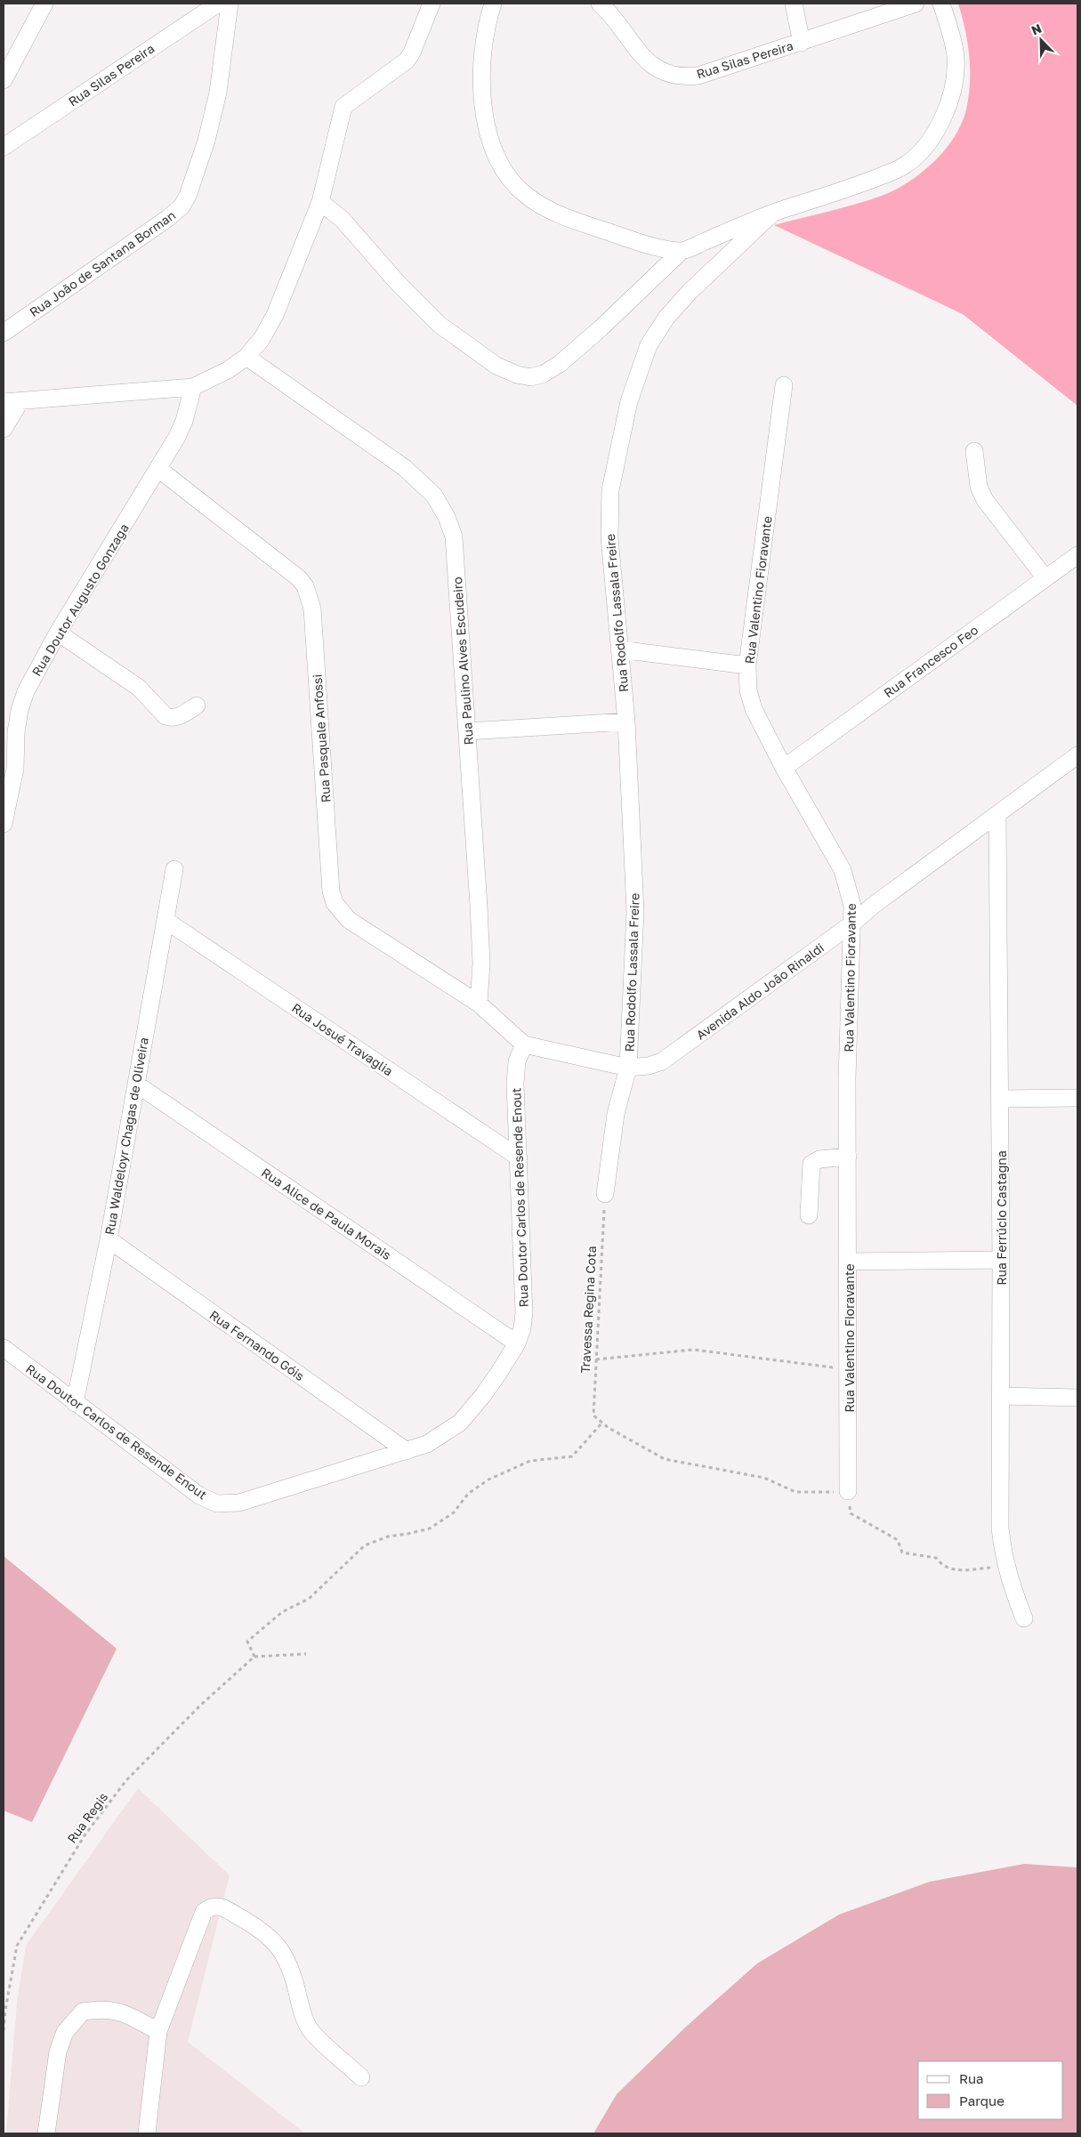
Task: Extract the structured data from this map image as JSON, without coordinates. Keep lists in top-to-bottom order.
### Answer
{
  "streets": {
    "street": [
      "Rua Silas Pereira",
      "Rua João de Santana Borman",
      "Rua Valentino Fioravante",
      "Rua Doutor Augusto Gonzaga",
      "Rua Rodolfo Lassala Freire",
      "Rua Paulino Alves Escudeiro",
      "Rua Francesco Feo",
      "Rua Pasquale Anfossi",
      "Avenida Aldo João Rinaldi",
      "Rua Josué Travaglia",
      "Rua Waldeloyr Chagas de Oliveira",
      "Rua Doutor Carlos de Resende Enout",
      "Rua Alice de Paula Morais",
      "Rua Ferrúcio Castagna",
      "Rua Fernando Góis"
    ],
    "path": ["Travessa Regina Cota", "Rua Regis"]
  },
  "crossings": [
    ["Rua Valentino Fioravante", "Rua Francesco Feo"],
    ["Rua Valentino Fioravante", "Avenida Aldo João Rinaldi"],
    ["Rua Doutor Augusto Gonzaga", "Rua Pasquale Anfossi"],
    ["Rua Rodolfo Lassala Freire", "Avenida Aldo João Rinaldi"],
    ["Rua Rodolfo Lassala Freire", "Travessa Regina Cota"],
    ["Rua Paulino Alves Escudeiro", "Rua Pasquale Anfossi"],
    ["Avenida Aldo João Rinaldi", "Rua Doutor Carlos de Resende Enout"],
    ["Avenida Aldo João Rinaldi", "Rua Ferrúcio Castagna"],
    ["Rua Josué Travaglia", "Rua Waldeloyr Chagas de Oliveira"],
    ["Rua Josué Travaglia", "Rua Doutor Carlos de Resende Enout"],
    ["Rua Waldeloyr Chagas de Oliveira", "Rua Doutor Carlos de Resende Enout"],
    ["Rua Waldeloyr Chagas de Oliveira", "Rua Alice de Paula Morais"],
    ["Rua Waldeloyr Chagas de Oliveira", "Rua Fernando Góis"],
    ["Rua Doutor Carlos de Resende Enout", "Rua Alice de Paula Morais"],
    ["Rua Doutor Carlos de Resende Enout", "Rua Fernando Góis"]
  ],
  "legend": ["Rua", "Parque"],
  "north": "top left"
}
